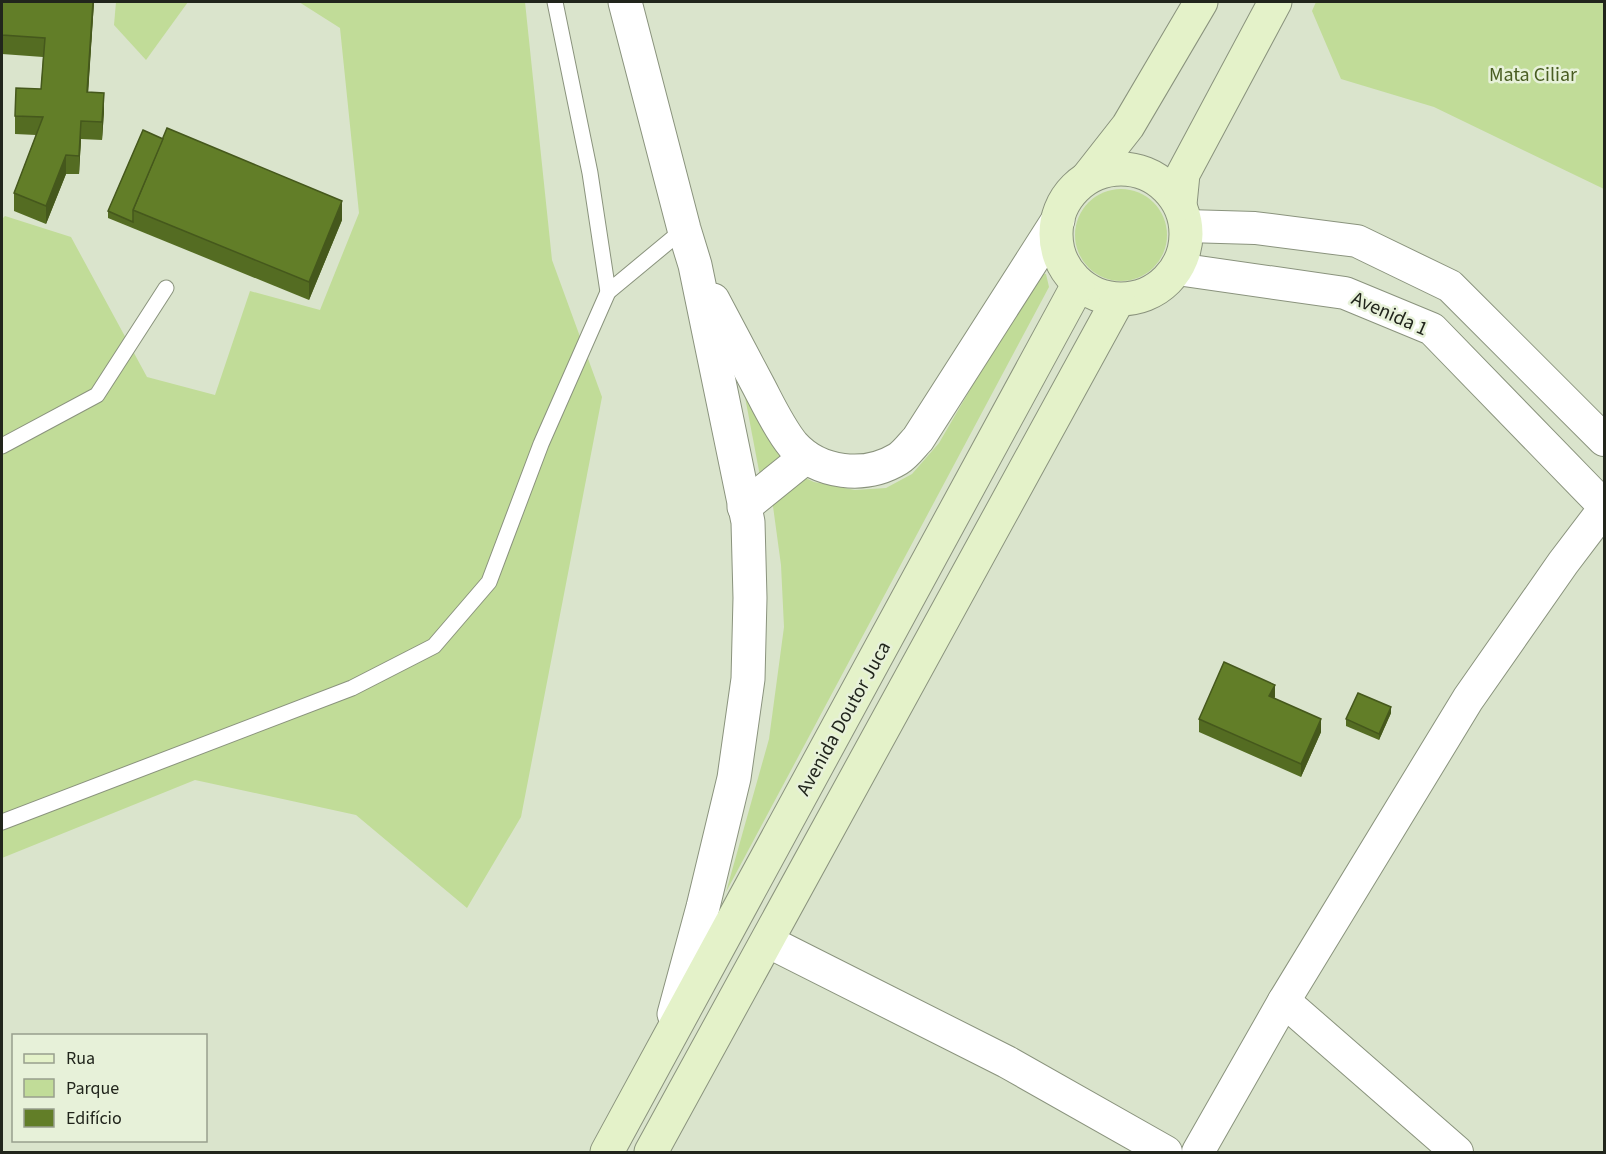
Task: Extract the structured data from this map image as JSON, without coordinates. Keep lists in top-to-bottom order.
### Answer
{
  "streets": {
    "main road": ["Avenida Doutor Juca"],
    "street": ["Avenida 1"]
  },
  "crossings": [
    ["Avenida 1", "Avenida Doutor Juca"]
  ],
  "parks": ["Mata Ciliar"],
  "legend": ["Rua", "Parque", "Edifício"]
}
